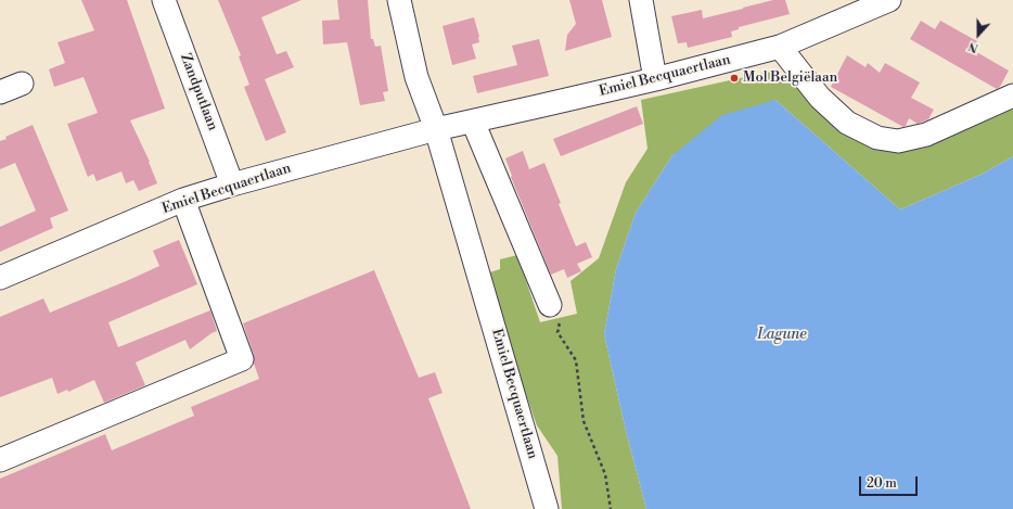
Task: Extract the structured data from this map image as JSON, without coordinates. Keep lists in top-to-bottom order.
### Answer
{
  "streets": {
    "street": ["Emiel Becquaertlaan", "Zandputlaan"]
  },
  "crossings": [
    ["Emiel Becquaertlaan", "Zandputlaan"]
  ],
  "water": ["Lagune"],
  "places": ["Mol Belgiëlaan"],
  "scale_bar": "20 m",
  "north": "bottom"
}
